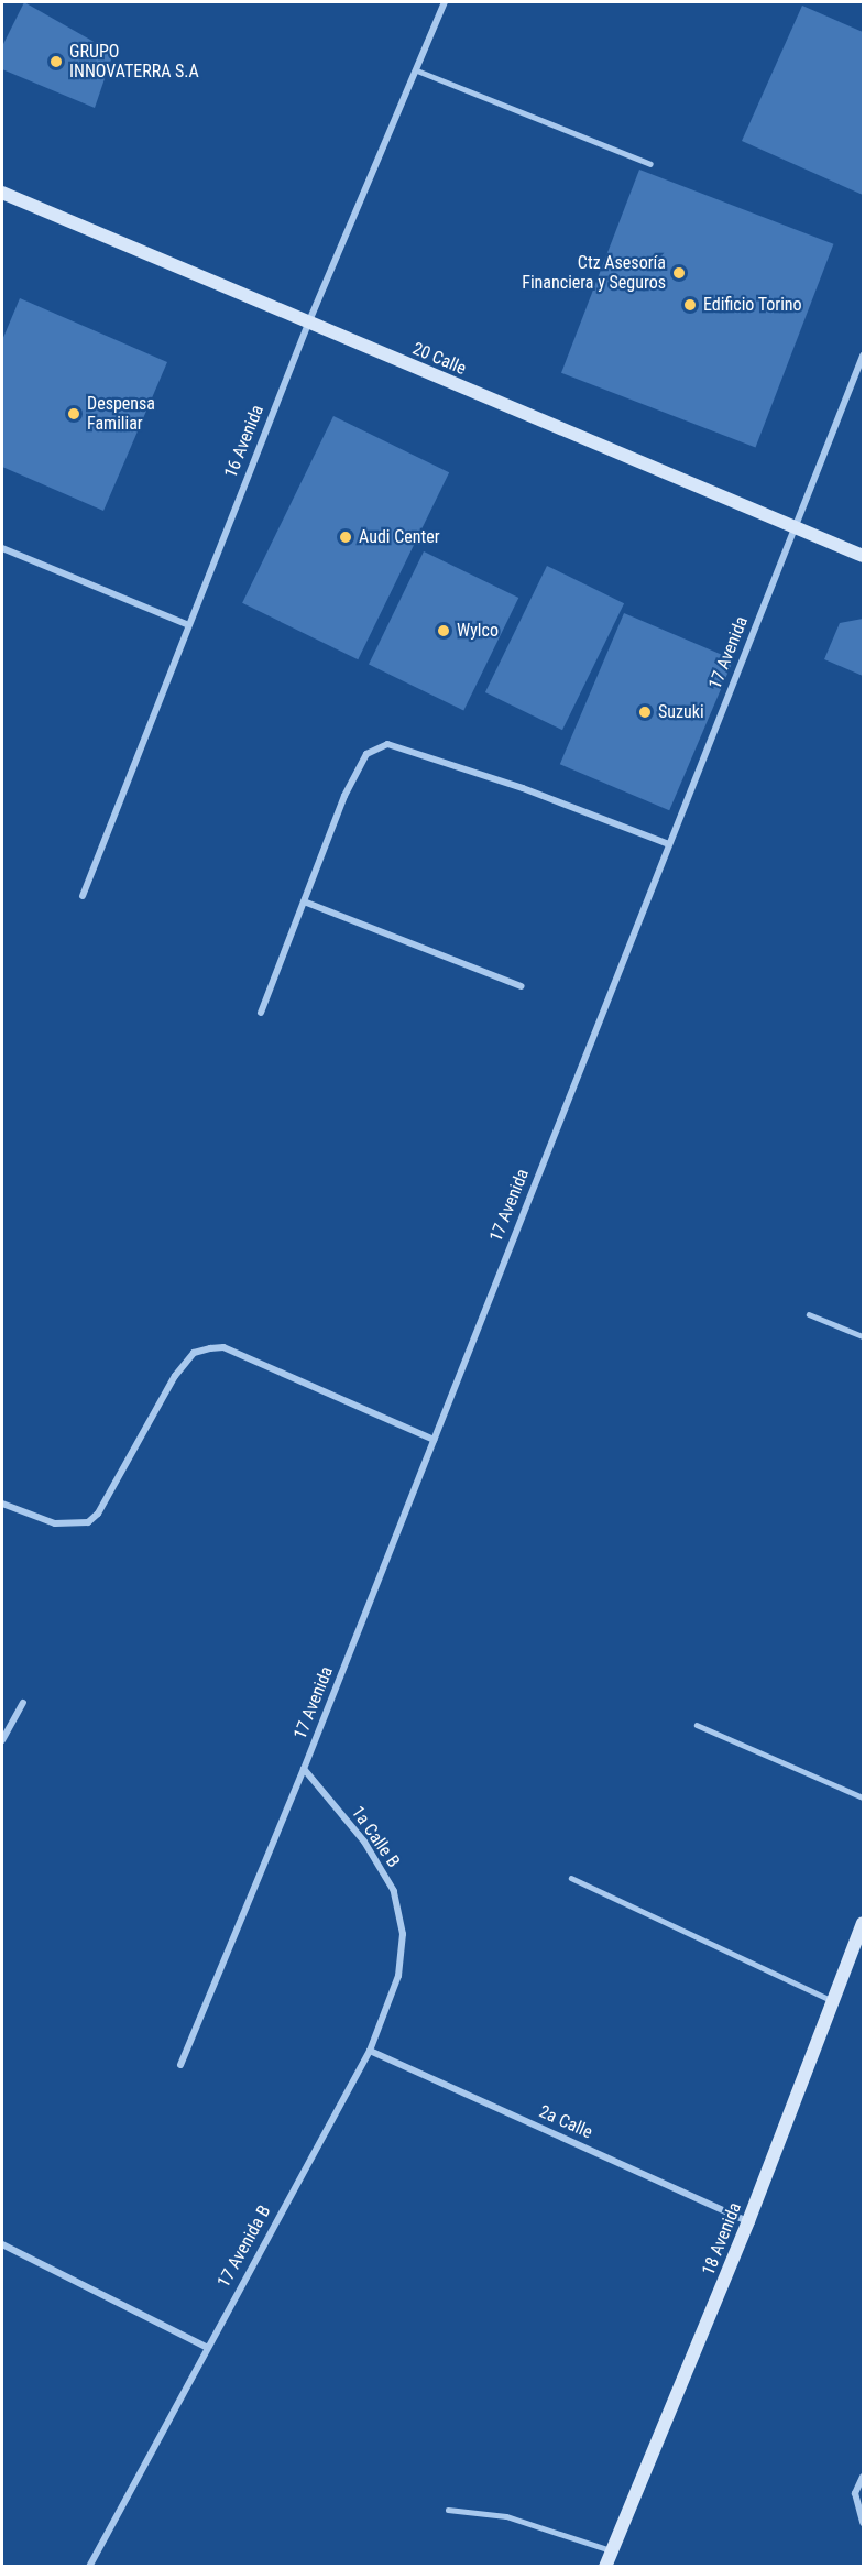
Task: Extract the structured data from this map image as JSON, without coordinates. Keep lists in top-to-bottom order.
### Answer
{
  "streets": {
    "street": [
      "20 Calle",
      "16 Avenida",
      "17 Avenida",
      "1a Calle B",
      "2a Calle",
      "18 Avenida",
      "17 Avenida B"
    ]
  },
  "crossings": [
    ["20 Calle", "16 Avenida"],
    ["20 Calle", "17 Avenida"],
    ["17 Avenida", "1a Calle B"],
    ["1a Calle B", "17 Avenida B"],
    ["2a Calle", "18 Avenida"],
    ["2a Calle", "17 Avenida B"]
  ],
  "places": [
    "GRUPO INNOVATERRA S.A",
    "Ctz Asesoría Financiera y Seguros",
    "Edificio Torino",
    "Despensa Familiar",
    "Audi Center",
    "Wylco",
    "Suzuki"
  ]
}
